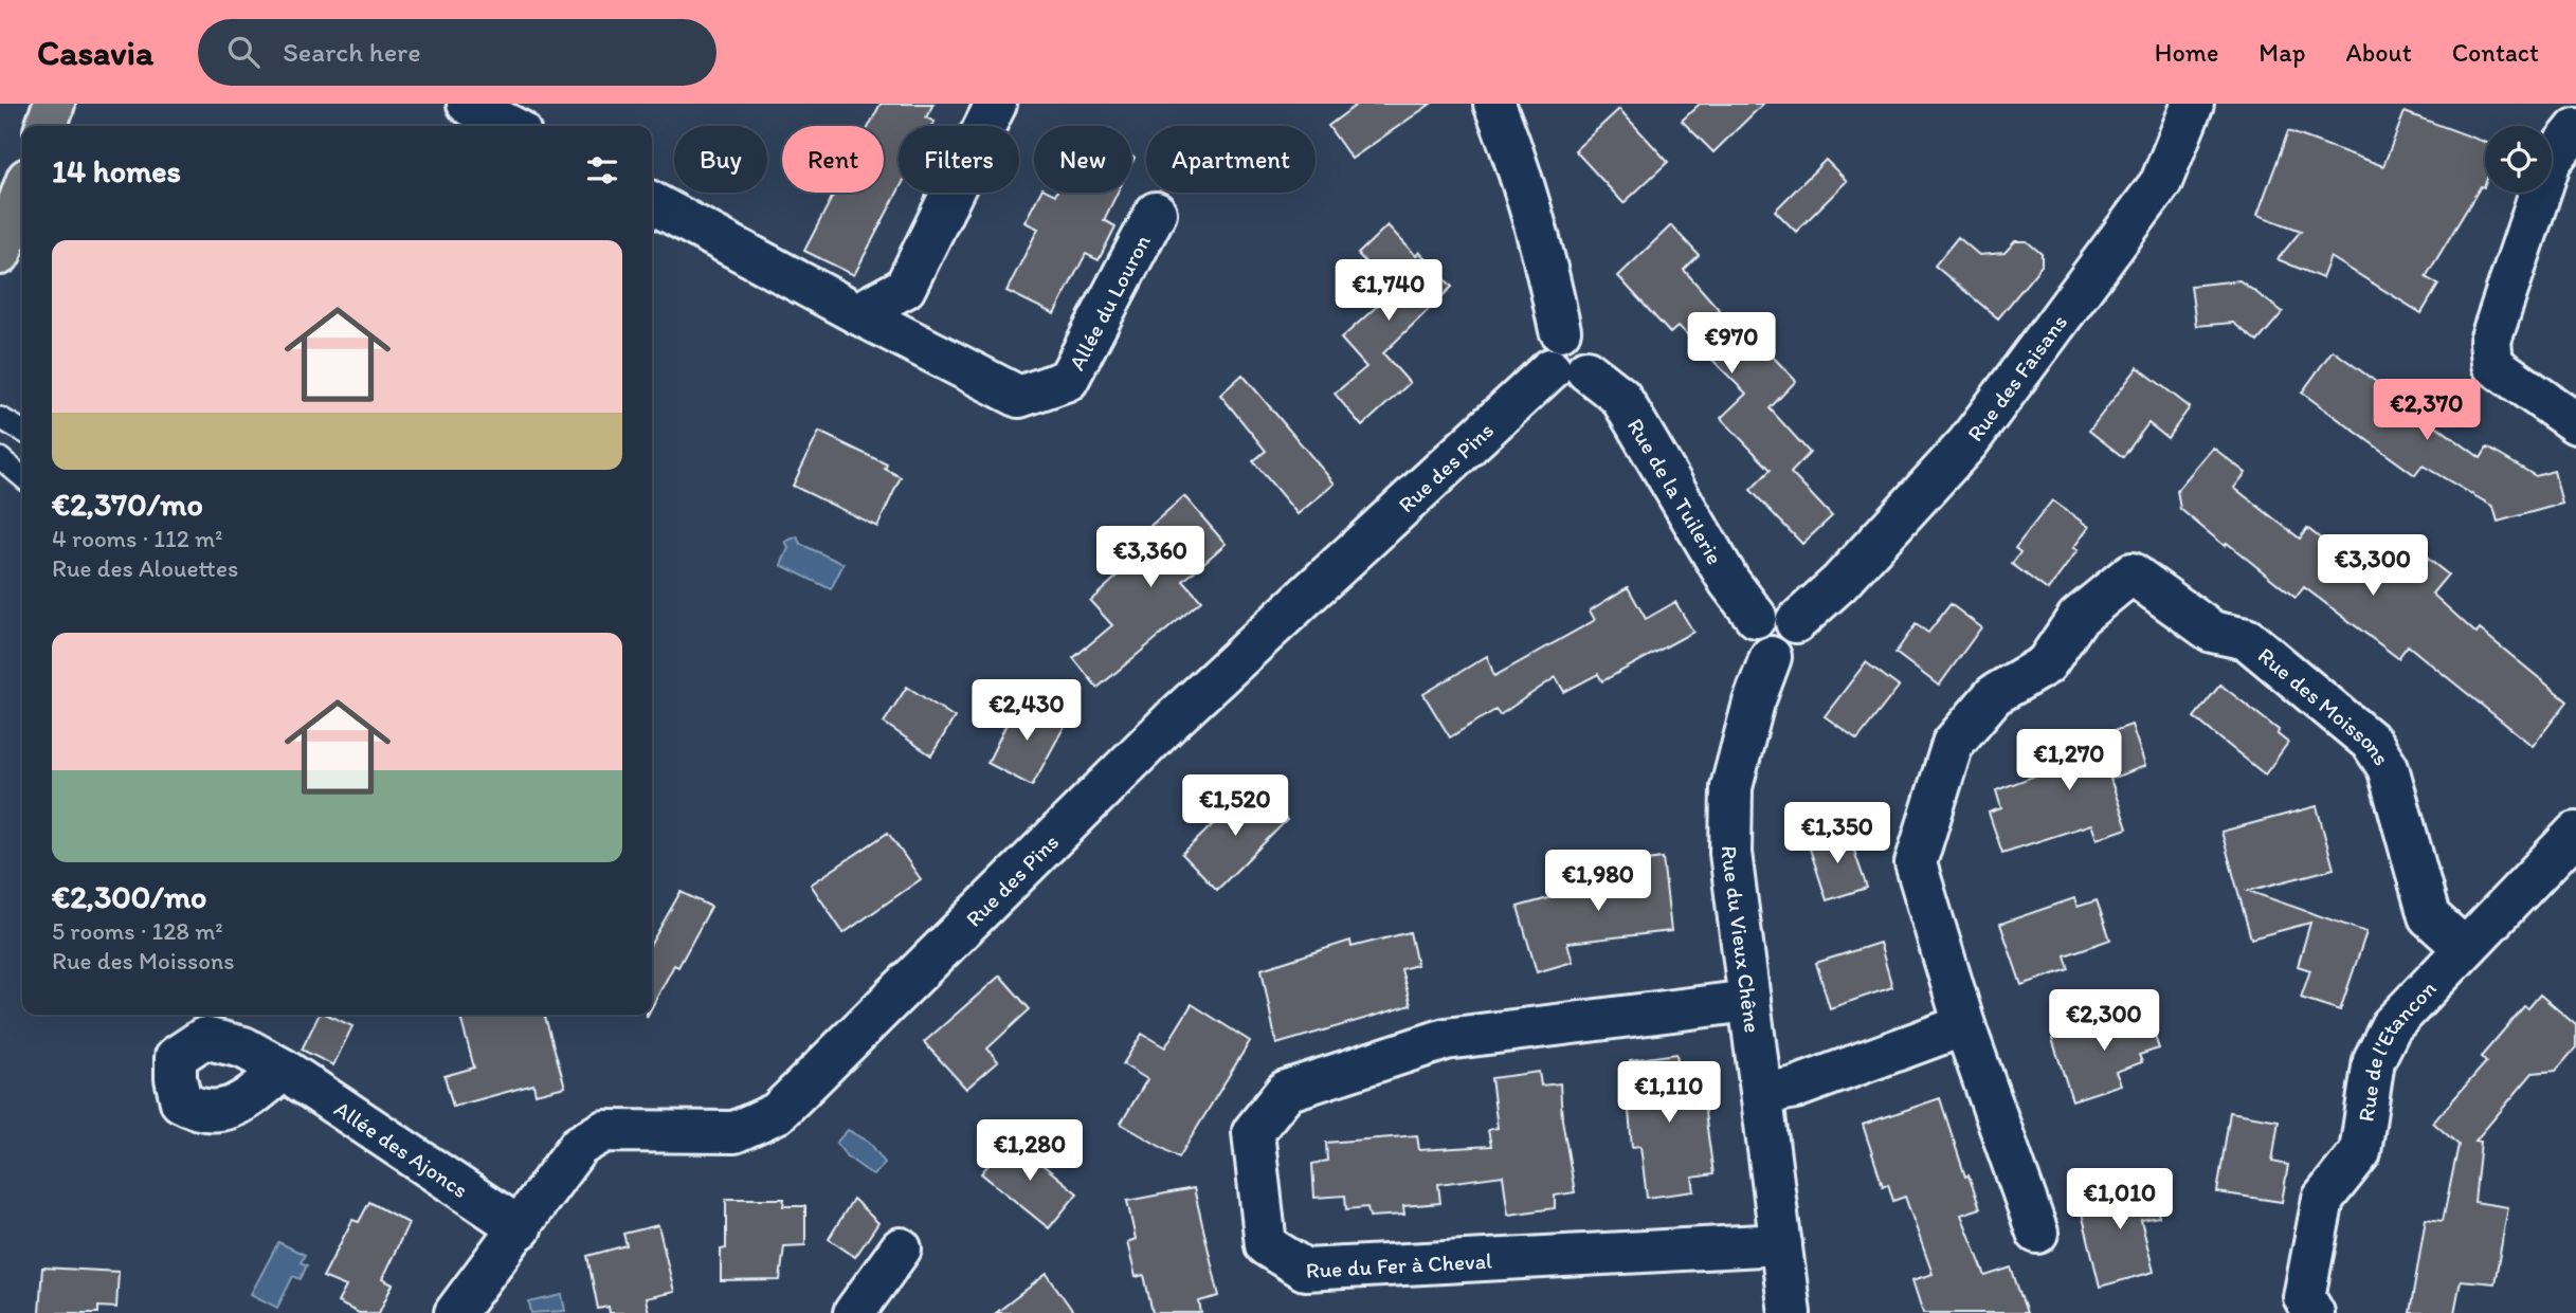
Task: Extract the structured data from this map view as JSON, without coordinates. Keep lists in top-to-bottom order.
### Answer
{
  "streets": {
    "street": [
      "Allée du Louron",
      "Rue des Faisans",
      "Rue des Pins",
      "Rue de la Tuilerie",
      "Rue des Moissons",
      "Rue du Vieux Chêne",
      "Rue de l'Etancon",
      "Allée des Ajoncs",
      "Rue du Fer à Cheval"
    ]
  },
  "crossings": [
    ["Rue des Faisans", "Rue de la Tuilerie"],
    ["Rue des Faisans", "Rue du Vieux Chêne"],
    ["Rue des Pins", "Rue de la Tuilerie"],
    ["Rue des Pins", "Allée des Ajoncs"],
    ["Rue de la Tuilerie", "Rue du Vieux Chêne"],
    ["Rue des Moissons", "Rue de l'Etancon"],
    ["Rue du Vieux Chêne", "Rue du Fer à Cheval"]
  ],
  "page": {
    "header": "Casavia",
    "search": "Search here",
    "nav": [
      "Home",
      "Map",
      "About",
      "Contact"
    ],
    "chip": [
      "Buy",
      "Rent",
      "Filters",
      "New",
      "Apartment"
    ],
    "heading": "14 homes",
    "list": [
      {
        "name": "€2,370/mo",
        "note": "4 rooms · 112 m² · Rue des Alouettes"
      },
      {
        "name": "€2,300/mo",
        "note": "5 rooms · 128 m² · Rue des Moissons"
      }
    ],
    "price": [
      "€1,740",
      "€970",
      "€2,370",
      "€3,360",
      "€3,300",
      "€2,430",
      "€1,270",
      "€1,520",
      "€1,350",
      "€1,980",
      "€2,300",
      "€1,110",
      "€1,280",
      "€1,010"
    ]
  }
}
